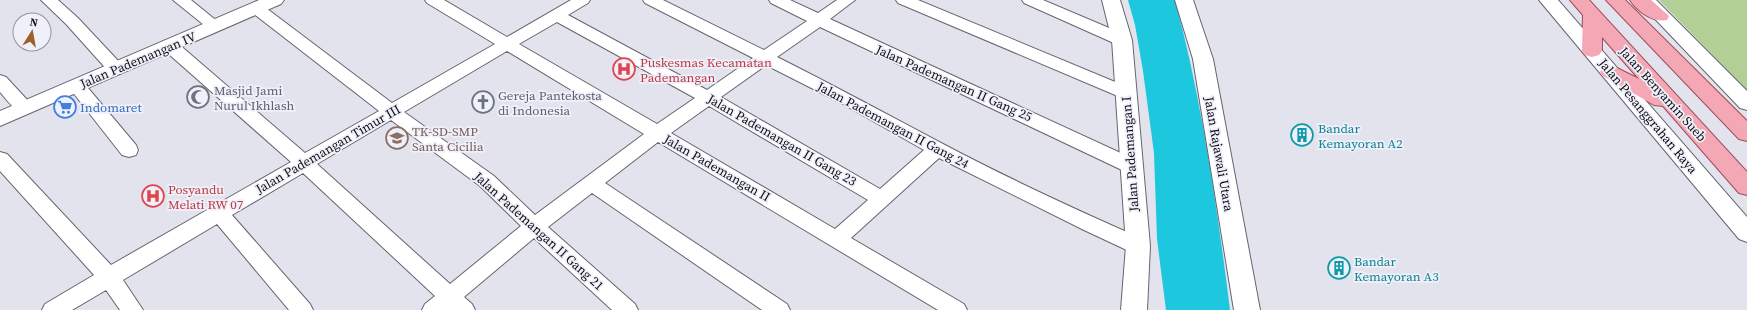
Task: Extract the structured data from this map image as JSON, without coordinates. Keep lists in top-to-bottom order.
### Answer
{
  "streets": {
    "main road": ["Jalan Benyamin Sueb"],
    "street": [
      "Jalan Pademangan IV",
      "Jalan Pademangan II Gang 25",
      "Jalan Pesanggrahan Raya",
      "Jalan Pademangan II Gang 24",
      "Jalan Pademangan II Gang 23",
      "Jalan Pademangan Timur III",
      "Jalan Pademangan I",
      "Jalan Rajawali Utara",
      "Jalan Pademangan II",
      "Jalan Pademangan II Gang 21"
    ]
  },
  "crossings": [
    ["Jalan Pademangan IV", "Jalan Pademangan II Gang 21"],
    ["Jalan Pademangan II Gang 25", "Jalan Pademangan I"],
    ["Jalan Pademangan II Gang 25", "Jalan Pademangan II"],
    ["Jalan Pademangan II Gang 24", "Jalan Pademangan I"],
    ["Jalan Pademangan II Gang 24", "Jalan Pademangan II"],
    ["Jalan Pademangan II Gang 23", "Jalan Pademangan Timur III"],
    ["Jalan Pademangan II Gang 23", "Jalan Pademangan II"],
    ["Jalan Pademangan Timur III", "Jalan Pademangan II Gang 21"]
  ],
  "places": {
    "hospital": ["Puskesmas Kecamatan Pademangan", "Posyandu Melati RW 07"],
    "mosque": ["Masjid Jami Nurul Ikhlash"],
    "church": ["Gereja Pantekosta di Indonesia"],
    "supermarket": ["Indomaret"],
    "building": ["Bandar Kemayoran A2", "Bandar Kemayoran A3"],
    "school or university": ["TK-SD-SMP Santa Cicilia"]
  },
  "north": "top"
}
